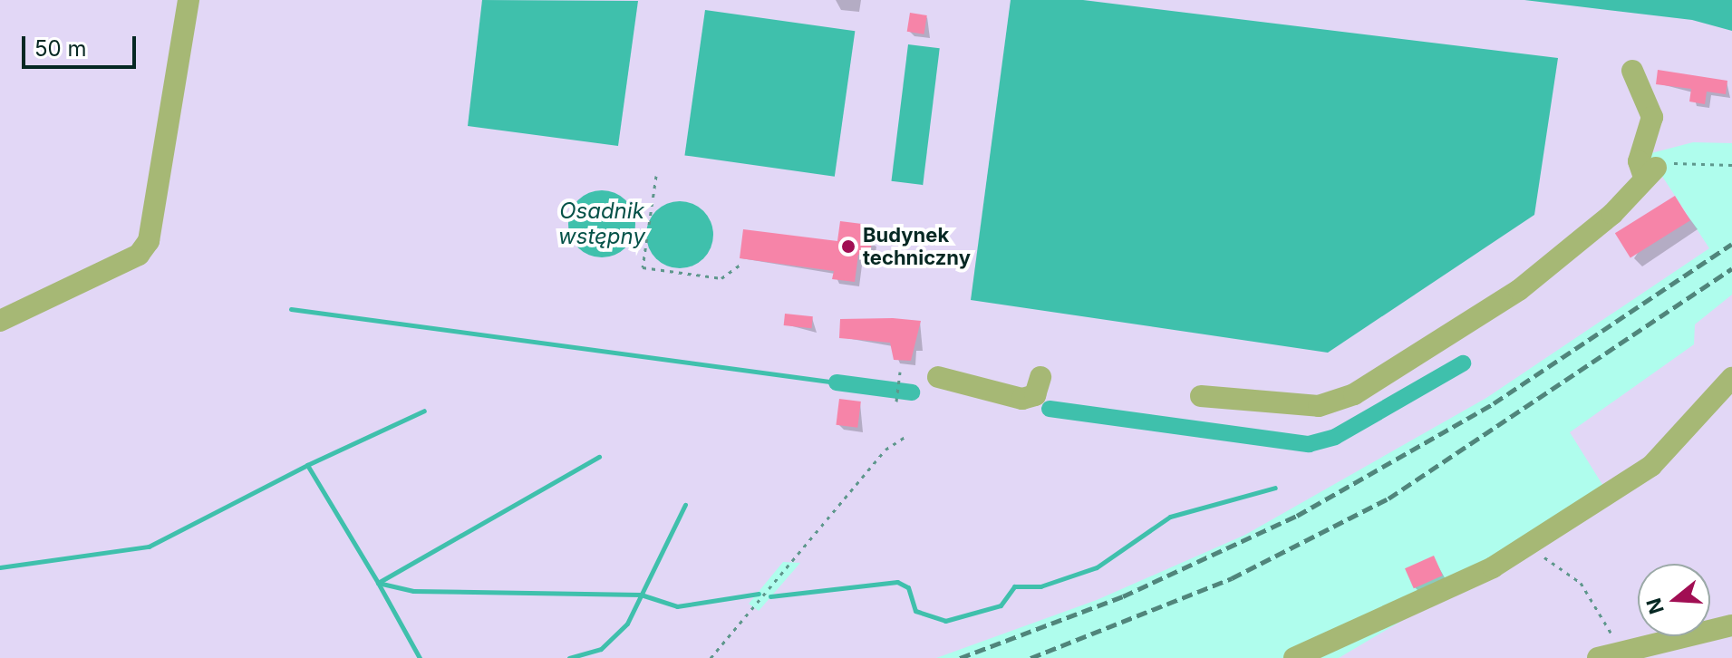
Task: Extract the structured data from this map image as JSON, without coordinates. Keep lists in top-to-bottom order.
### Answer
{
  "water": ["Osadnik wstępny"],
  "places": ["Budynek techniczny"],
  "scale_bar": "50 m",
  "north": "left"
}
